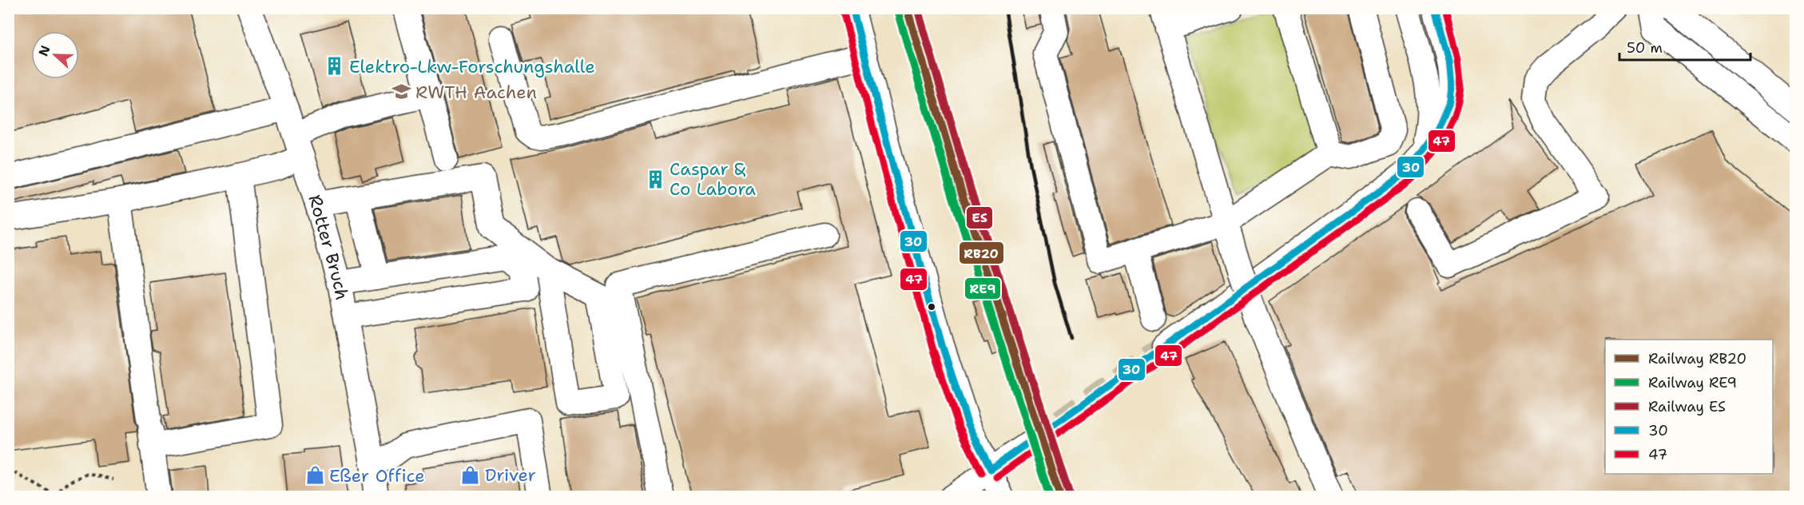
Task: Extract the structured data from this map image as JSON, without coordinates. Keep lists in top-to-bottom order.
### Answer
{
  "streets": {
    "street": ["Rotter Bruch"]
  },
  "places": {
    "building": ["Elektro-Lkw-Forschungshalle", "Caspar & Co Labora"],
    "school or university": ["RWTH Aachen"],
    "shop": ["Driver", "Eßer Office"]
  },
  "lines": [
    "rail line RB20",
    "rail line ES",
    "transit line 30",
    "transit line 47",
    "rail line RE9"
  ],
  "legend": [
    "Railway RB20",
    "Railway RE9",
    "Railway ES",
    "30",
    "47"
  ],
  "scale_bar": "50 m",
  "north": "left"
}
